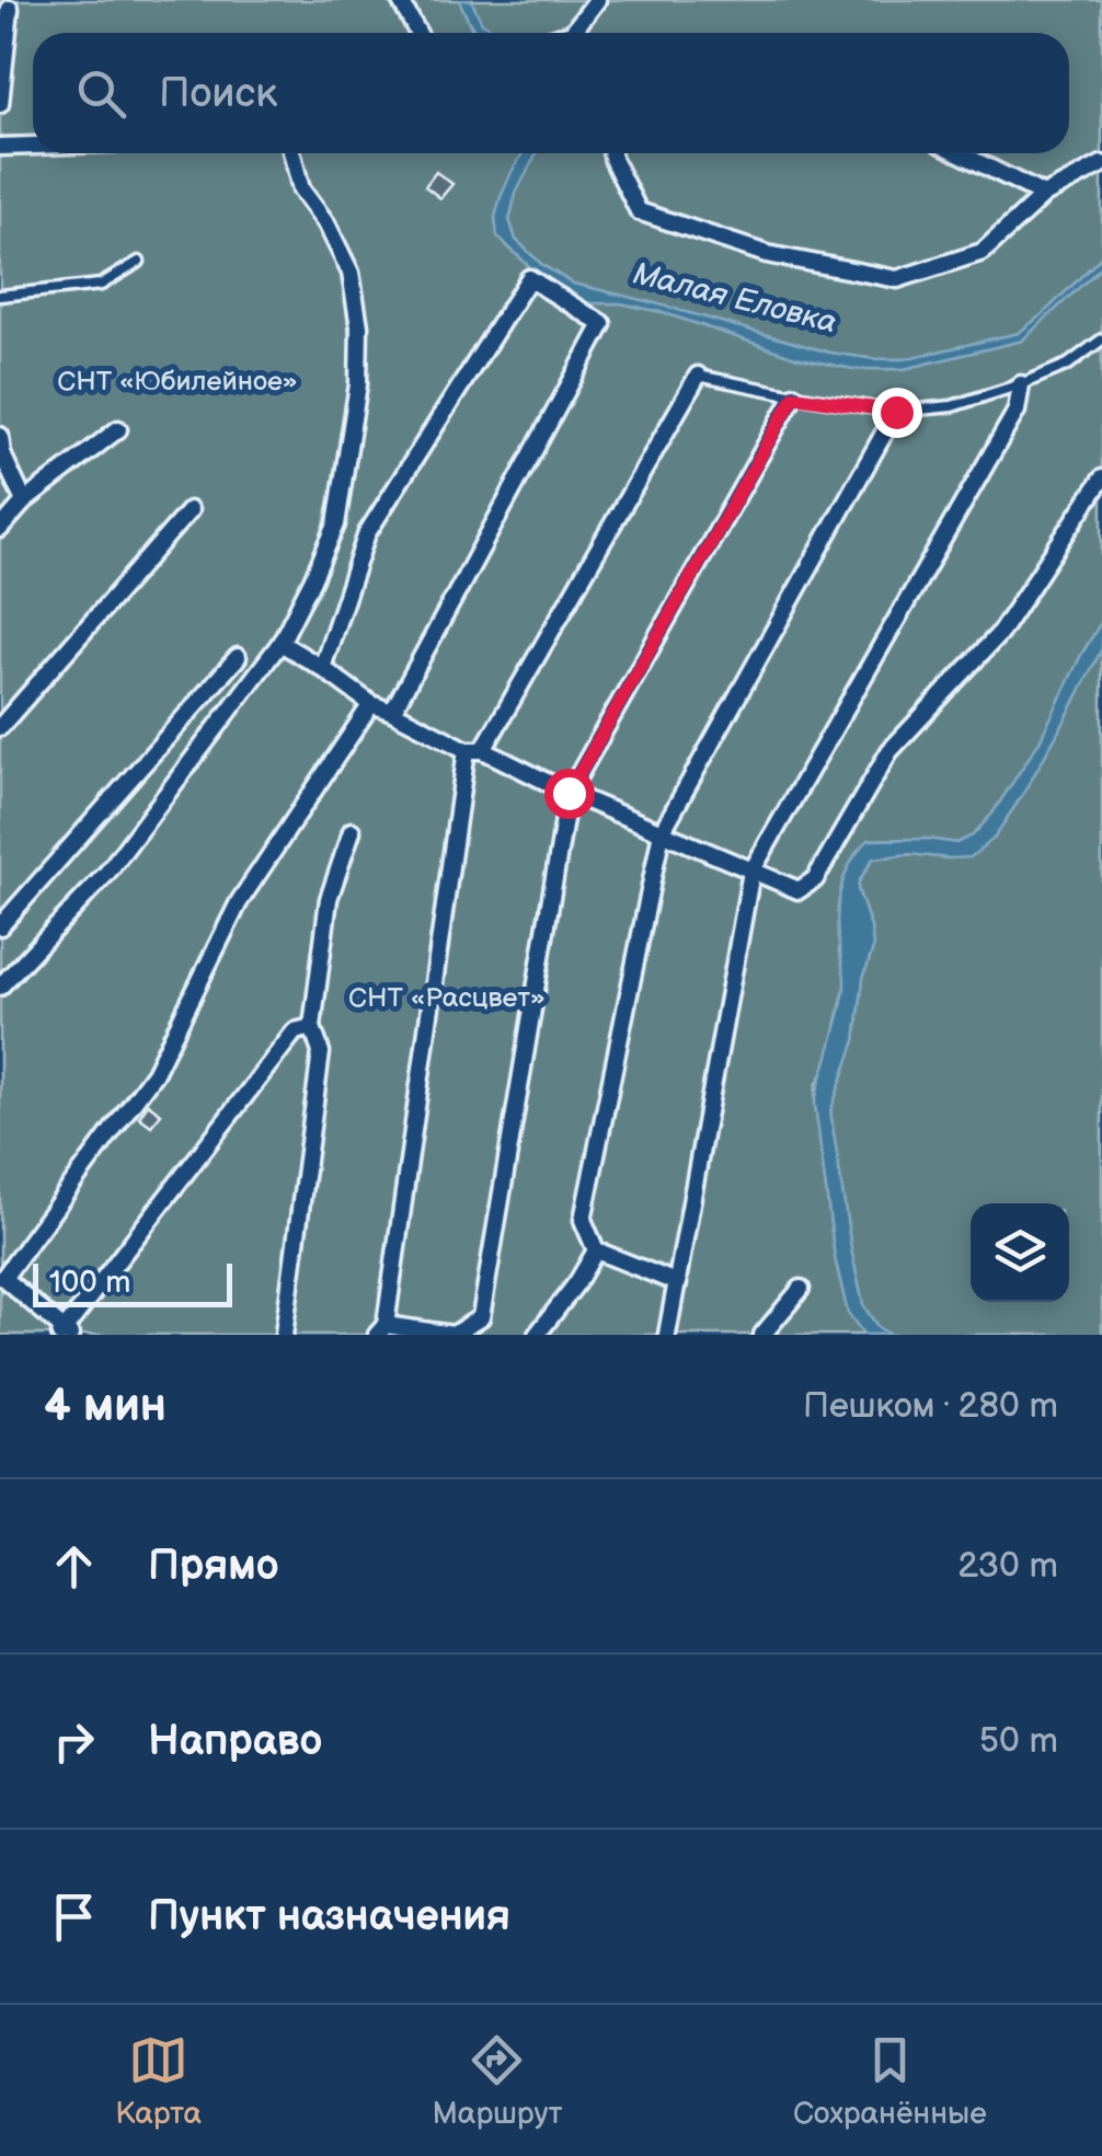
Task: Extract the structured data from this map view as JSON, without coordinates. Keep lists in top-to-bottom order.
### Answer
{
  "water": ["Малая Еловка"],
  "parks": ["СНТ «Юбилейное»", "СНТ «Расцвет»"],
  "scale_bar": "100 m",
  "page": {
    "search": "Поиск",
    "scale": "100 m",
    "heading": ["4 мин", "Пешком · 280 m"],
    "list": [
      ["Прямо", "230 m"],
      ["Направо", "50 m"],
      "Пункт назначения"
    ],
    "nav": ["Карта", "Маршрут", "Сохранённые"]
  }
}
